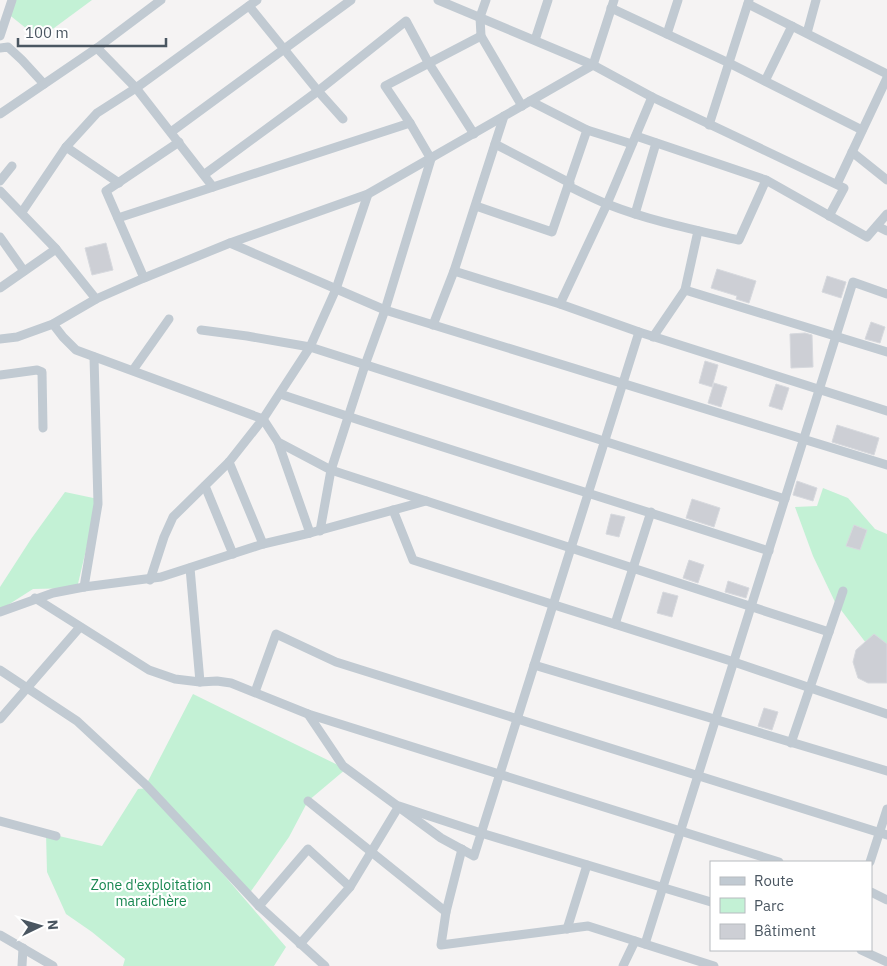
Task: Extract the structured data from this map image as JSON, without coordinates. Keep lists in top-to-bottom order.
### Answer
{
  "parks": ["Zone d'exploitation maraichère"],
  "legend": ["Route", "Parc", "Bâtiment"],
  "scale_bar": "100 m",
  "north": "right"
}
